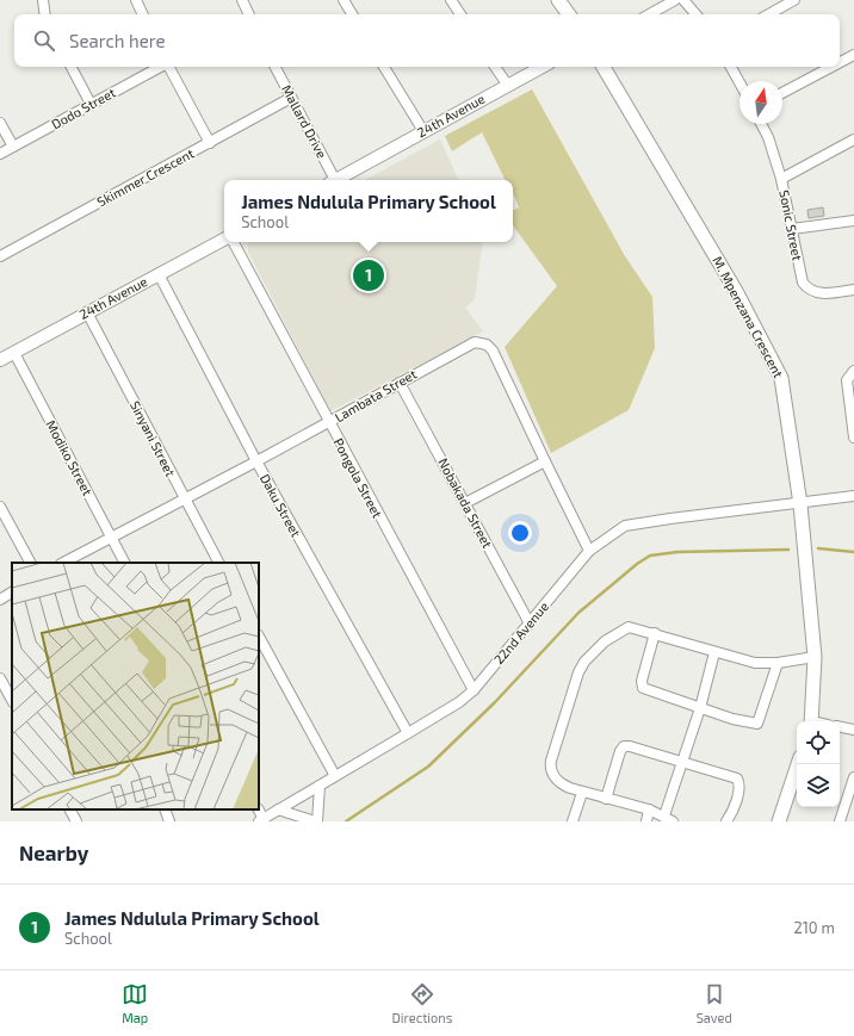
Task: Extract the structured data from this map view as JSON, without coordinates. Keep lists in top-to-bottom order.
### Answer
{
  "streets": {
    "main road": ["M. Mpenzana Crescent"],
    "street": [
      "Dodo Street",
      "24th Avenue",
      "Mallard Drive",
      "Skimmer Crescent",
      "Sonic Street",
      "Lambata Street",
      "Sinyani Street",
      "Modiko Street",
      "Pongola Street",
      "Nobakada Street",
      "Daku Street",
      "22nd Avenue"
    ]
  },
  "crossings": [
    ["24th Avenue", "Sinyani Street"],
    ["24th Avenue", "Modiko Street"],
    ["24th Avenue", "Daku Street"],
    ["Mallard Drive", "Skimmer Crescent"],
    ["M. Mpenzana Crescent", "22nd Avenue"],
    ["Lambata Street", "Sinyani Street"],
    ["Lambata Street", "Modiko Street"],
    ["Lambata Street", "Pongola Street"],
    ["Lambata Street", "Nobakada Street"],
    ["Lambata Street", "Daku Street"],
    ["Lambata Street", "22nd Avenue"],
    ["Pongola Street", "22nd Avenue"],
    ["Nobakada Street", "22nd Avenue"],
    ["Daku Street", "22nd Avenue"]
  ],
  "north": "top",
  "page": {
    "search": "Search here",
    "popup": ["James Ndulula Primary School", "School"],
    "pins": "1",
    "heading": "Nearby",
    "list": [
      {
        "mark": "1",
        "name": "James Ndulula Primary School",
        "note": "School",
        "value": "210 m"
      }
    ],
    "nav": ["Map", "Directions", "Saved"]
  }
}
